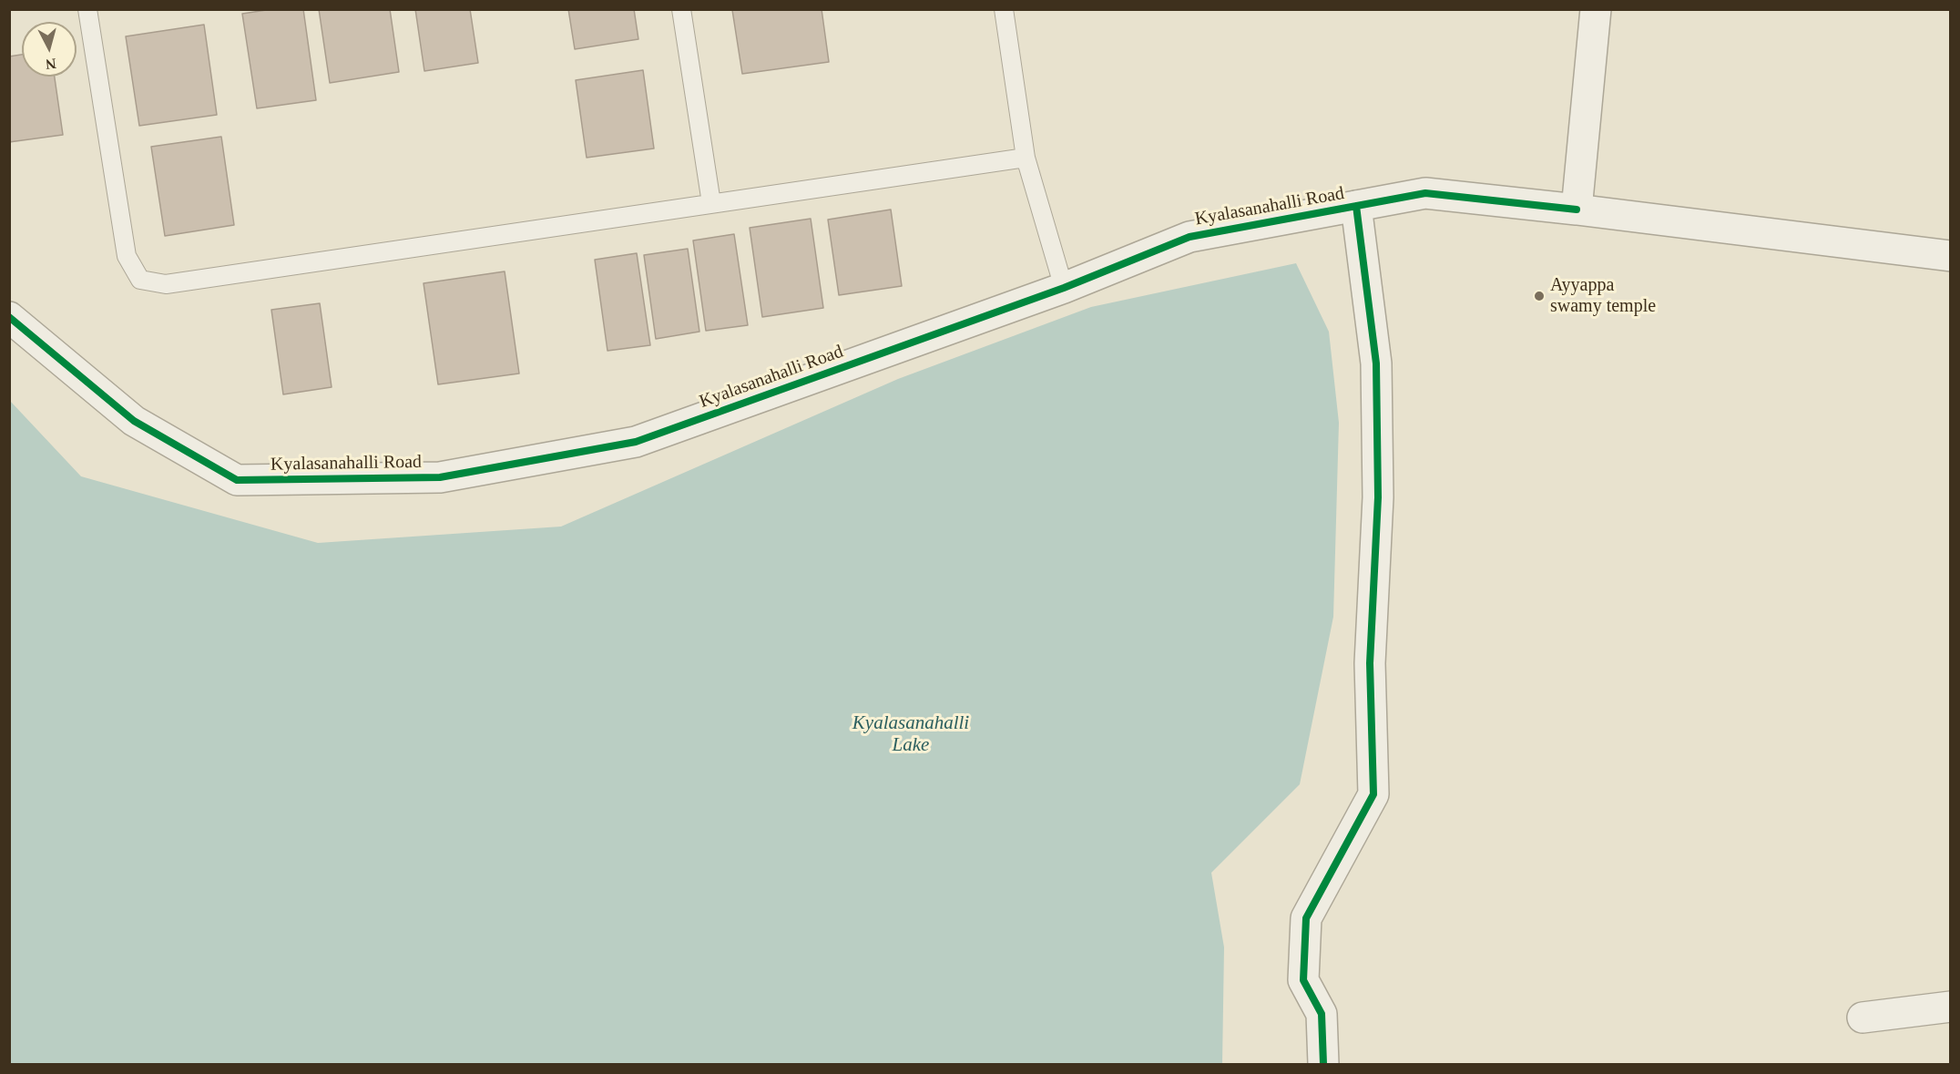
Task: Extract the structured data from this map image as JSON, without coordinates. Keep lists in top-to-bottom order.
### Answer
{
  "streets": {
    "street": ["Kyalasanahalli Road"]
  },
  "water": ["Kyalasanahalli Lake"],
  "places": ["Ayyappa swamy temple"],
  "north": "bottom"
}
